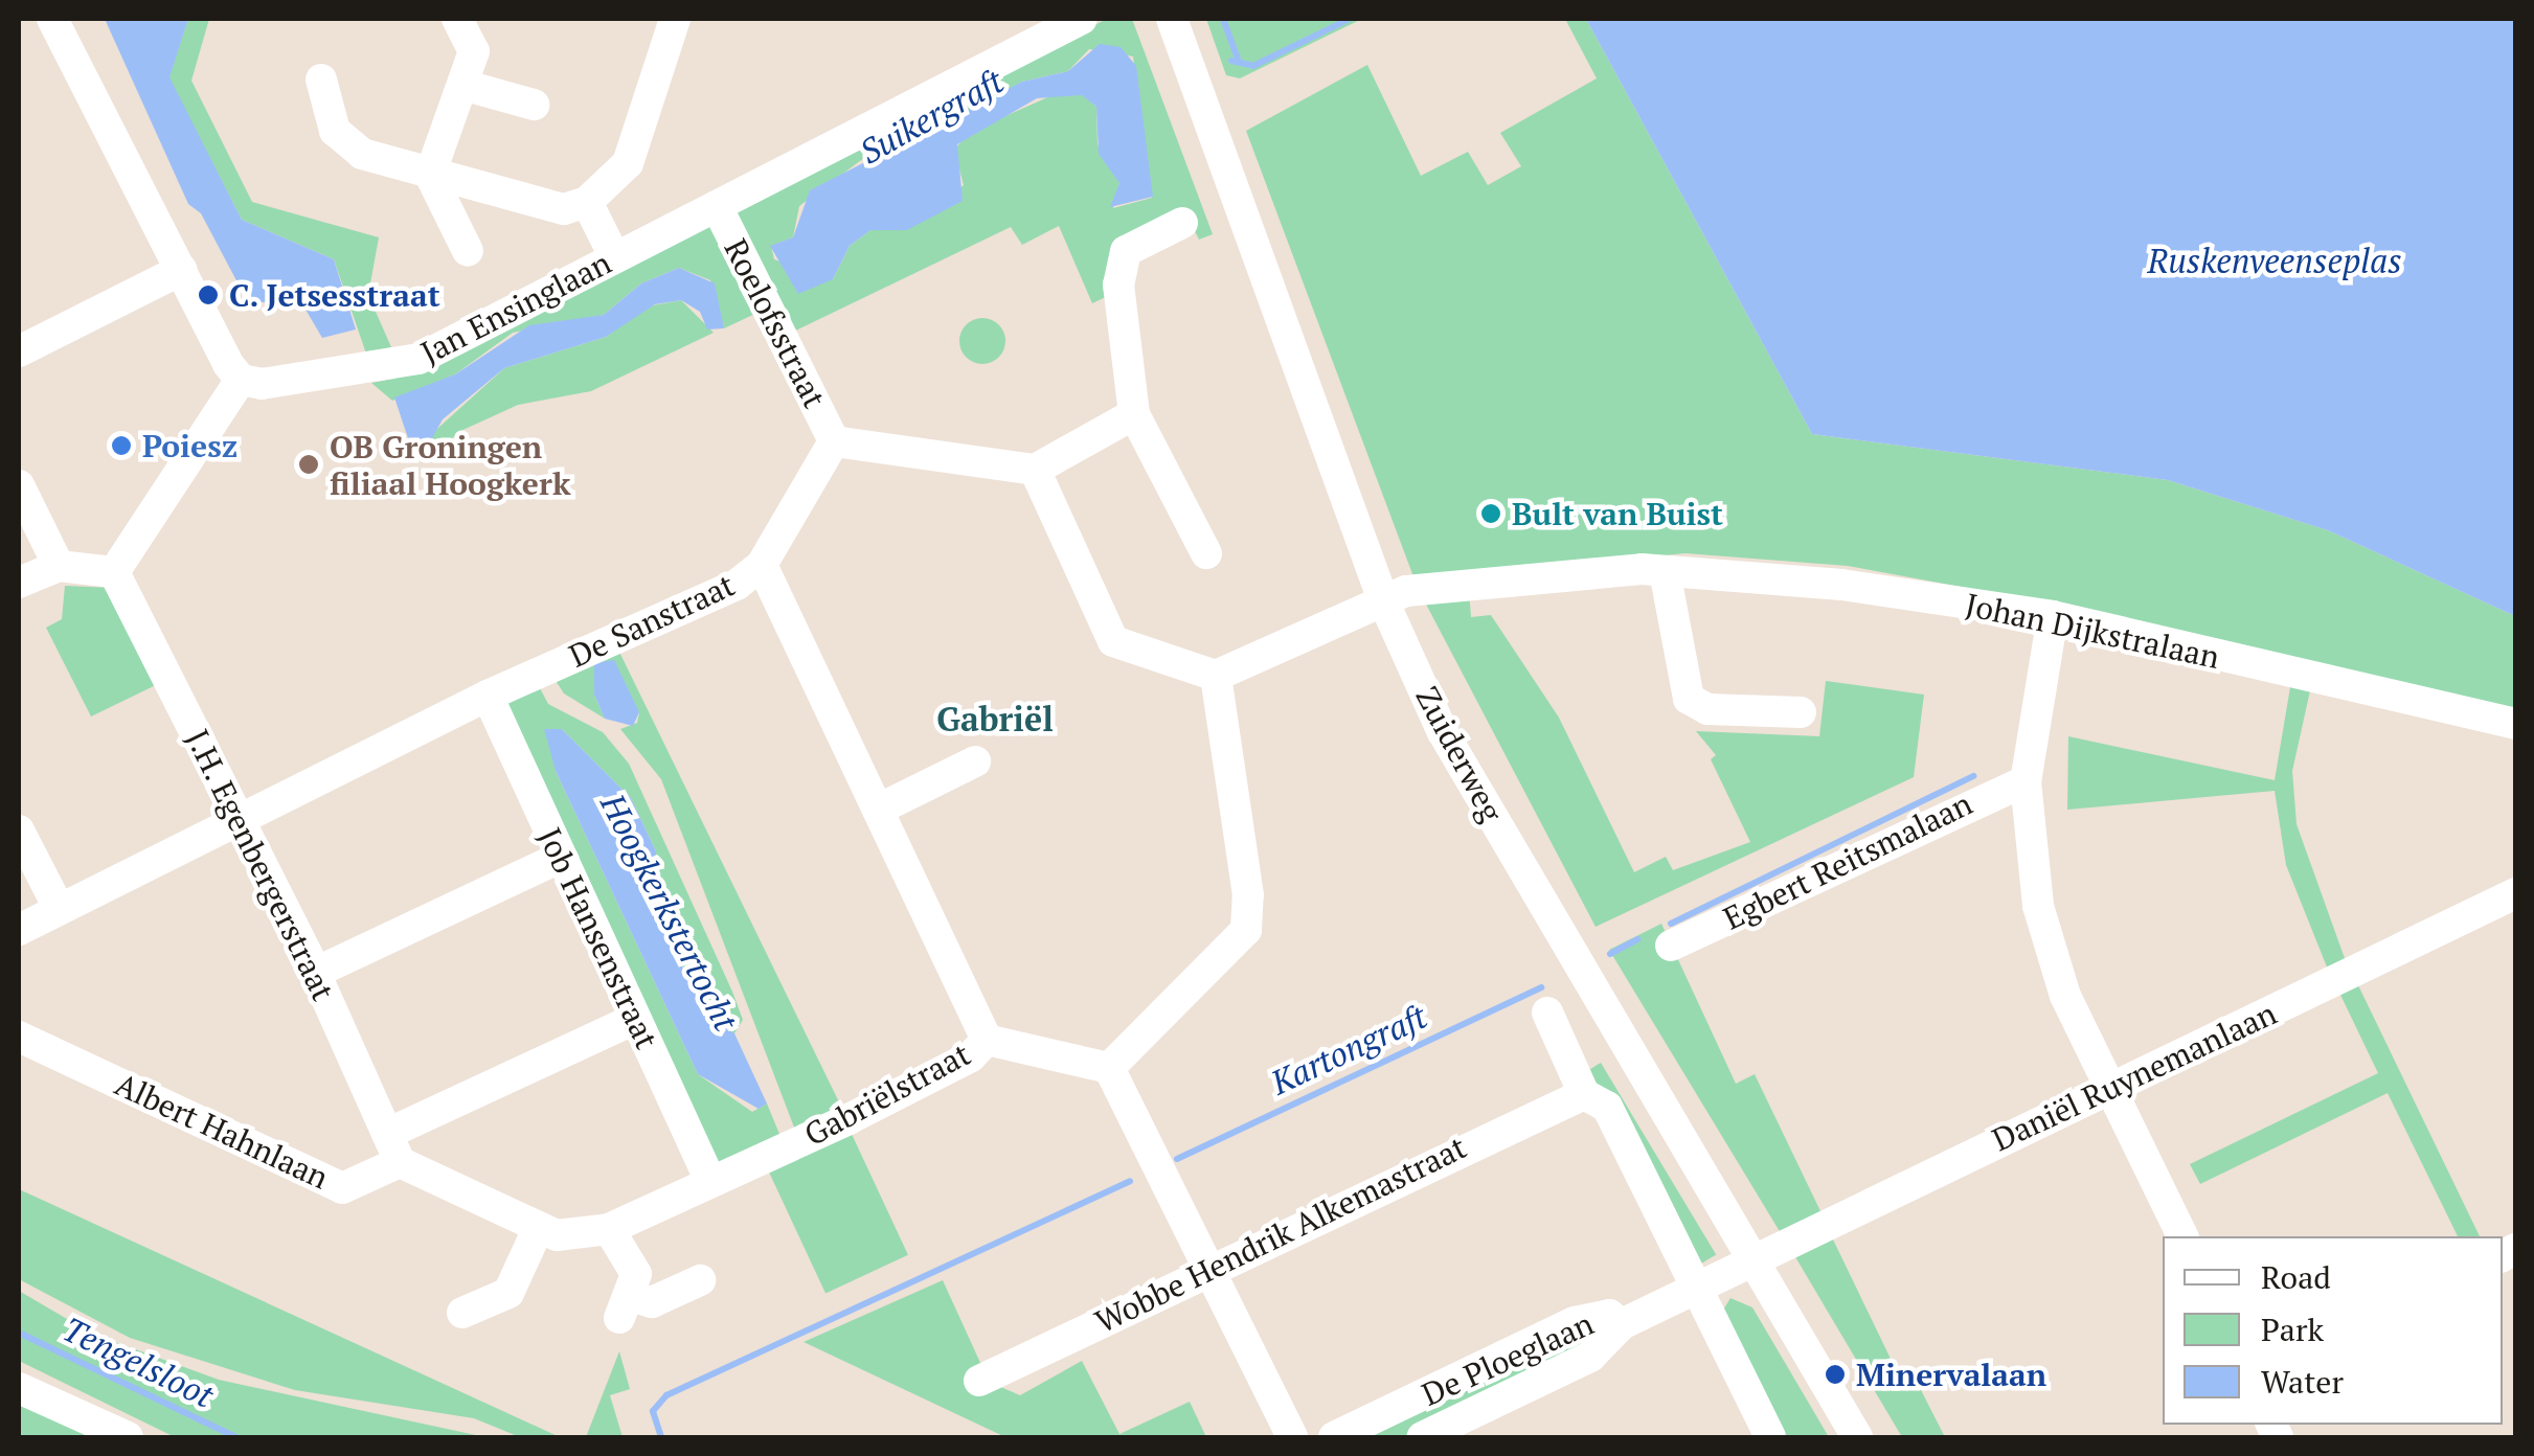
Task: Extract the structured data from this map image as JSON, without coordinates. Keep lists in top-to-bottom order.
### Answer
{
  "streets": {
    "street": [
      "Jan Ensinglaan",
      "Roelofsstraat",
      "De Sanstraat",
      "Johan Dijkstralaan",
      "Zuiderweg",
      "Egbert Reitsmalaan",
      "J.H. Egenbergerstraat",
      "Job Hansenstraat",
      "Daniël Ruynemanlaan",
      "Gabriëlstraat",
      "Albert Hahnlaan",
      "Wobbe Hendrik Alkemastraat",
      "De Ploeglaan"
    ]
  },
  "crossings": [
    ["Jan Ensinglaan", "Roelofsstraat"],
    ["Roelofsstraat", "De Sanstraat"],
    ["De Sanstraat", "J.H. Egenbergerstraat"],
    ["De Sanstraat", "Job Hansenstraat"],
    ["Johan Dijkstralaan", "Zuiderweg"],
    ["Zuiderweg", "Daniël Ruynemanlaan"],
    ["Zuiderweg", "De Ploeglaan"],
    ["J.H. Egenbergerstraat", "Albert Hahnlaan"],
    ["Job Hansenstraat", "Gabriëlstraat"],
    ["Job Hansenstraat", "Albert Hahnlaan"],
    ["Daniël Ruynemanlaan", "De Ploeglaan"]
  ],
  "districts": ["Gabriël"],
  "water": [
    "Suikergraft",
    "Ruskenveenseplas",
    "Hoogkerkstertocht",
    "Kartongraft",
    "Tengelsloot"
  ],
  "places": [
    "C. Jetsesstraat",
    "Poiesz",
    "OB Groningen filiaal Hoogkerk",
    "Bult van Buist",
    "Minervalaan"
  ],
  "legend": ["Road", "Park", "Water"]
}
